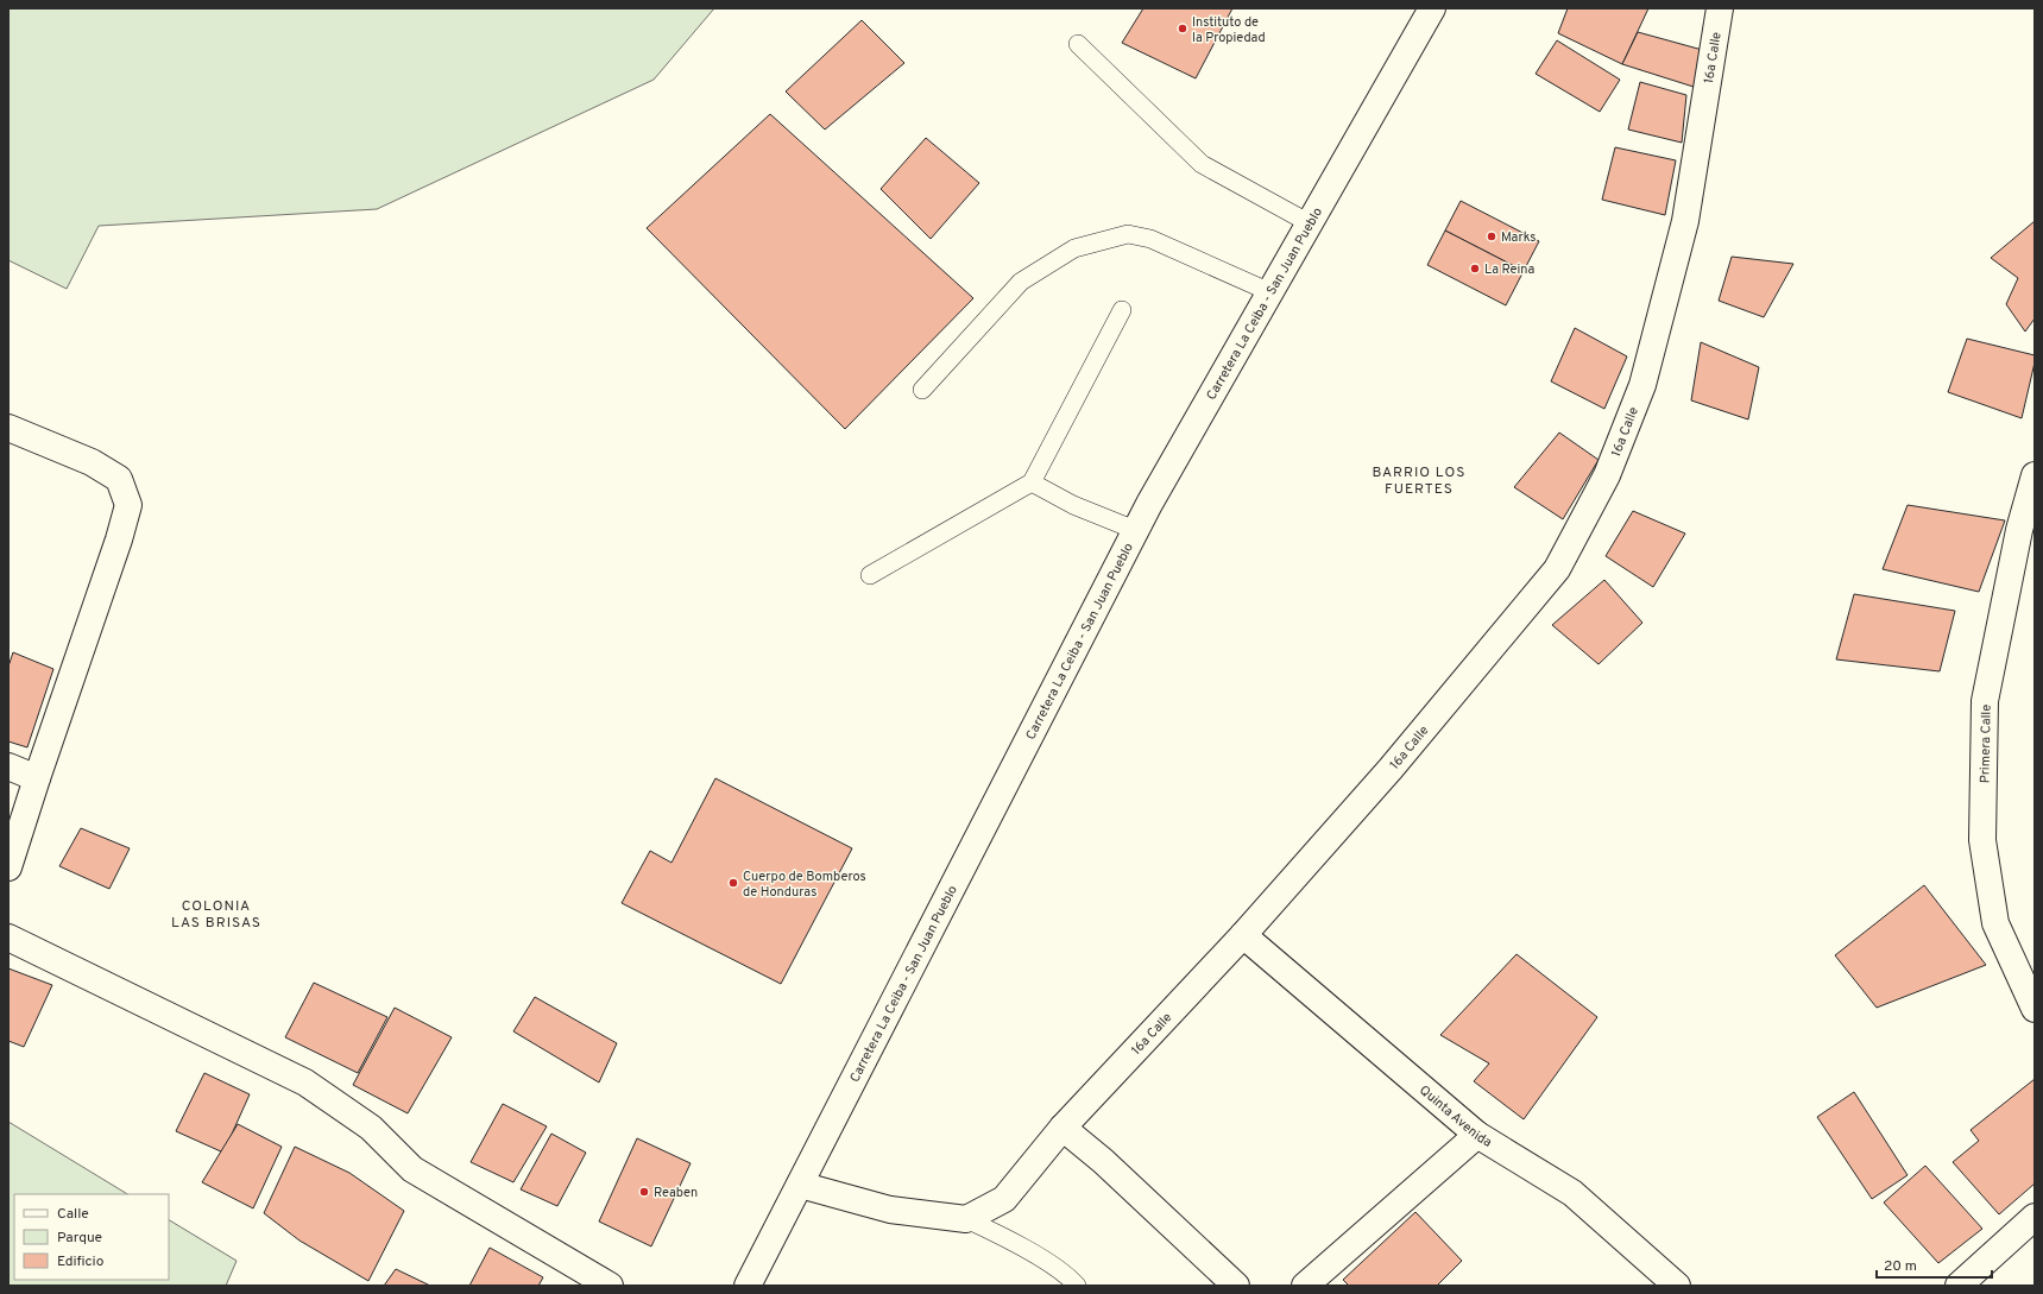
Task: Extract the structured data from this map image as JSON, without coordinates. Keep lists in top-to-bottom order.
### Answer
{
  "streets": {
    "street": [
      "16a Calle",
      "Carretera La Ceiba - San Juan Pueblo",
      "Primera Calle",
      "Quinta Avenida"
    ]
  },
  "crossings": [
    ["16a Calle", "Quinta Avenida"]
  ],
  "districts": ["BARRIO LOS FUERTES", "COLONIA LAS BRISAS"],
  "places": [
    "Instituto de la Propiedad",
    "Marks",
    "La Reina",
    "Cuerpo de Bomberos de Honduras",
    "Reaben"
  ],
  "legend": ["Calle", "Parque", "Edificio"],
  "scale_bar": "20 m"
}
